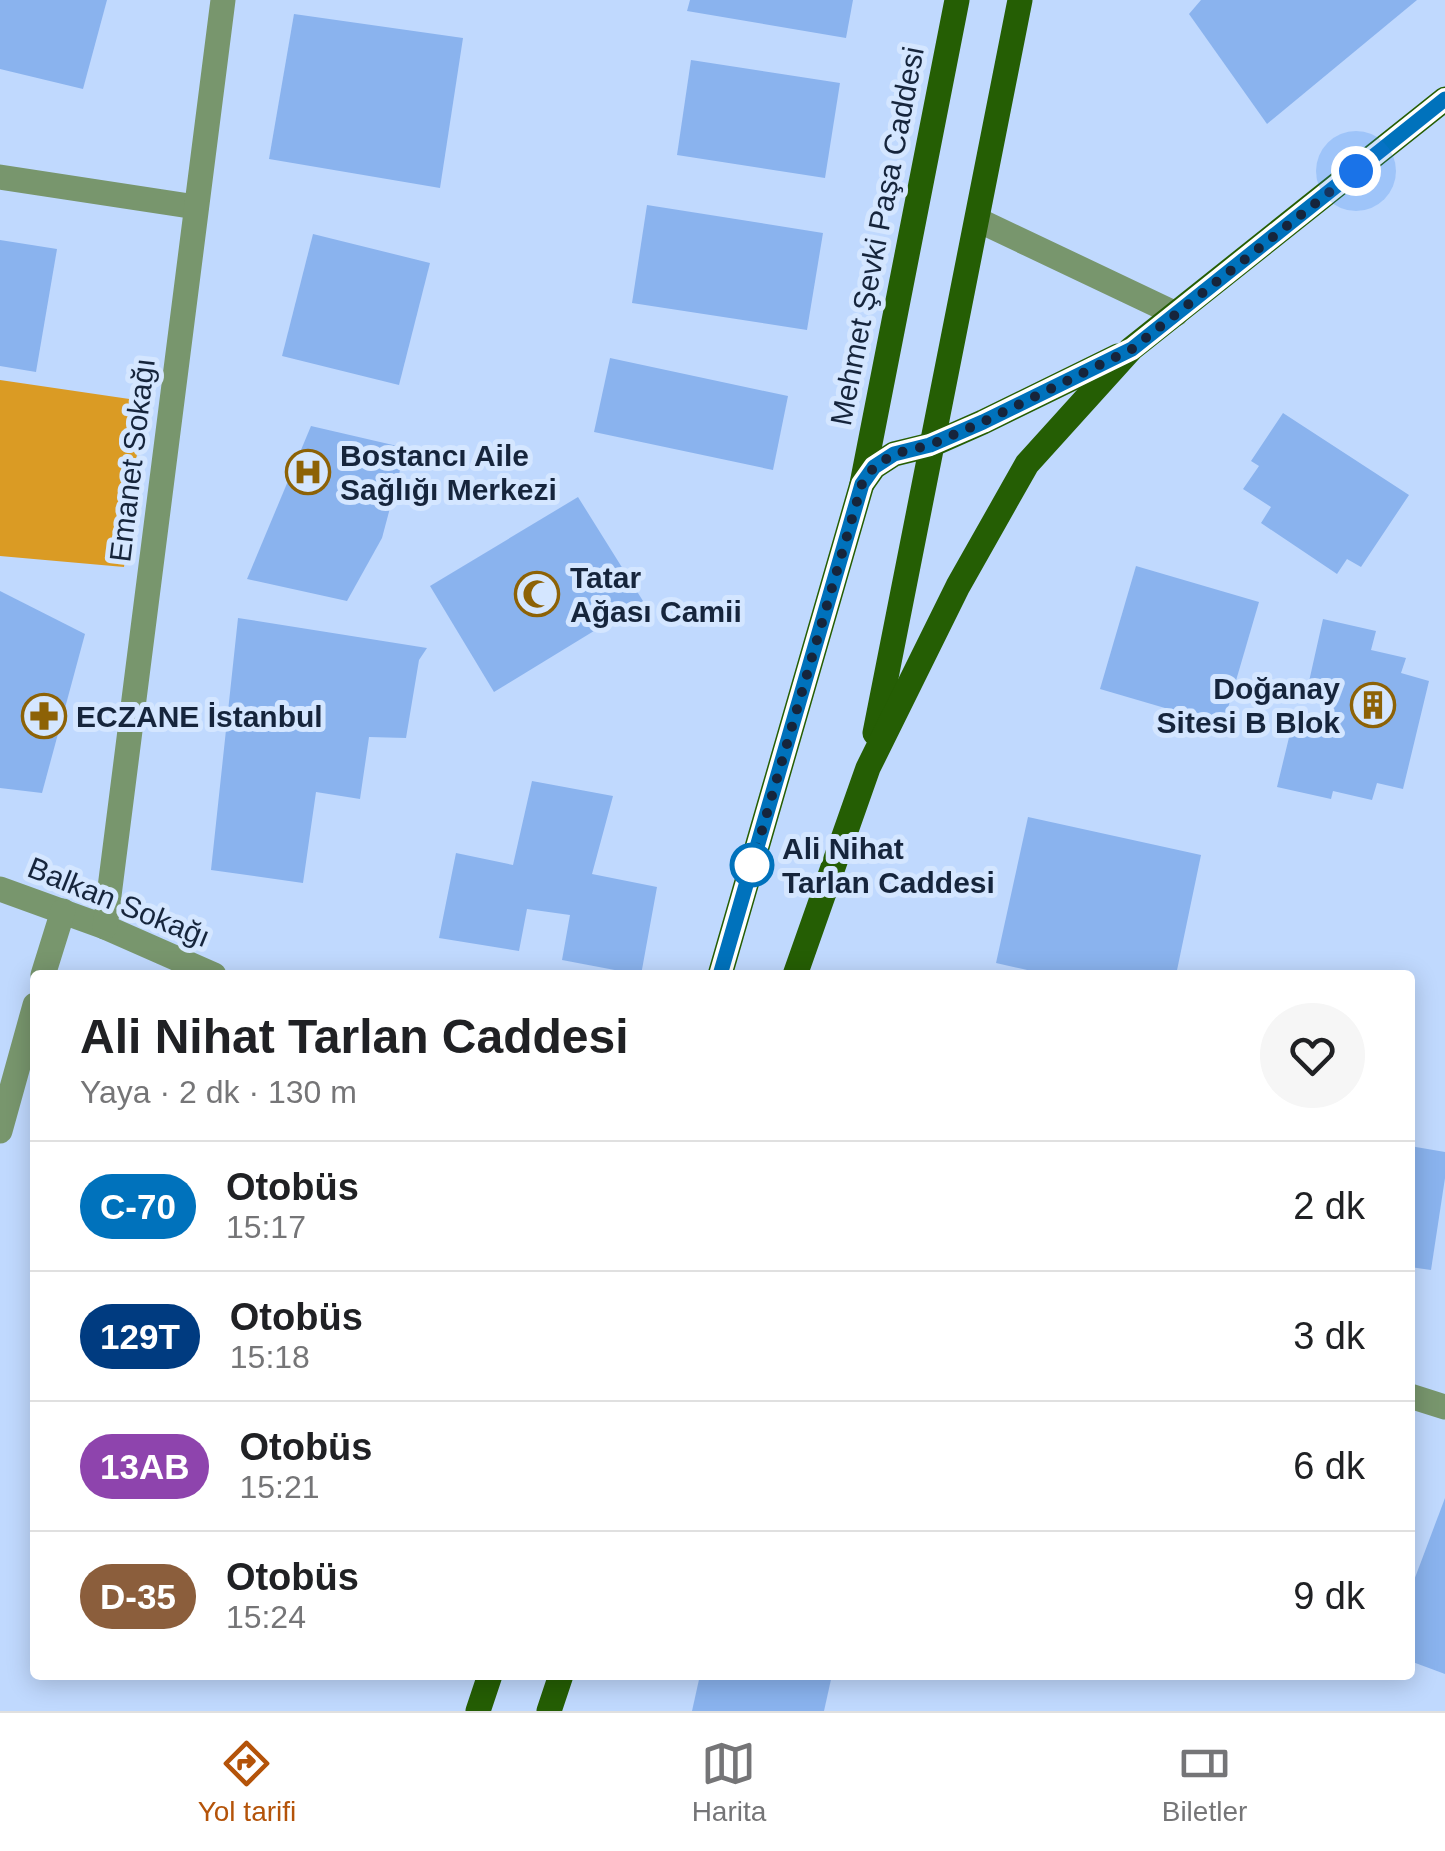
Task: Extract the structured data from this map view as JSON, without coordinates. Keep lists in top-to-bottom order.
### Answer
{
  "streets": {
    "main road": ["Mehmet Şevki Paşa Caddesi"],
    "street": ["Emanet Sokağı", "Balkan Sokağı"]
  },
  "crossings": [
    ["Emanet Sokağı", "Balkan Sokağı"]
  ],
  "places": {
    "hospital": ["Bostancı Aile Sağlığı Merkezi"],
    "mosque": ["Tatar Ağası Camii"],
    "building": ["Doğanay Sitesi B Blok"],
    "pharmacy": ["ECZANE İstanbul"],
    "other": ["Ali Nihat Tarlan Caddesi"]
  },
  "lines": ["bus line C-70"],
  "page": {
    "heading": ["Ali Nihat Tarlan Caddesi", "Yaya · 2 dk · 130 m"],
    "list": [
      {
        "mark": "C-70",
        "name": "Otobüs",
        "note": "15:17",
        "value": "2 dk"
      },
      {
        "mark": "129T",
        "name": "Otobüs",
        "note": "15:18",
        "value": "3 dk"
      },
      {
        "mark": "13AB",
        "name": "Otobüs",
        "note": "15:21",
        "value": "6 dk"
      },
      {
        "mark": "D-35",
        "name": "Otobüs",
        "note": "15:24",
        "value": "9 dk"
      }
    ],
    "tabs": ["Yol tarifi", "Harita", "Biletler"]
  }
}
